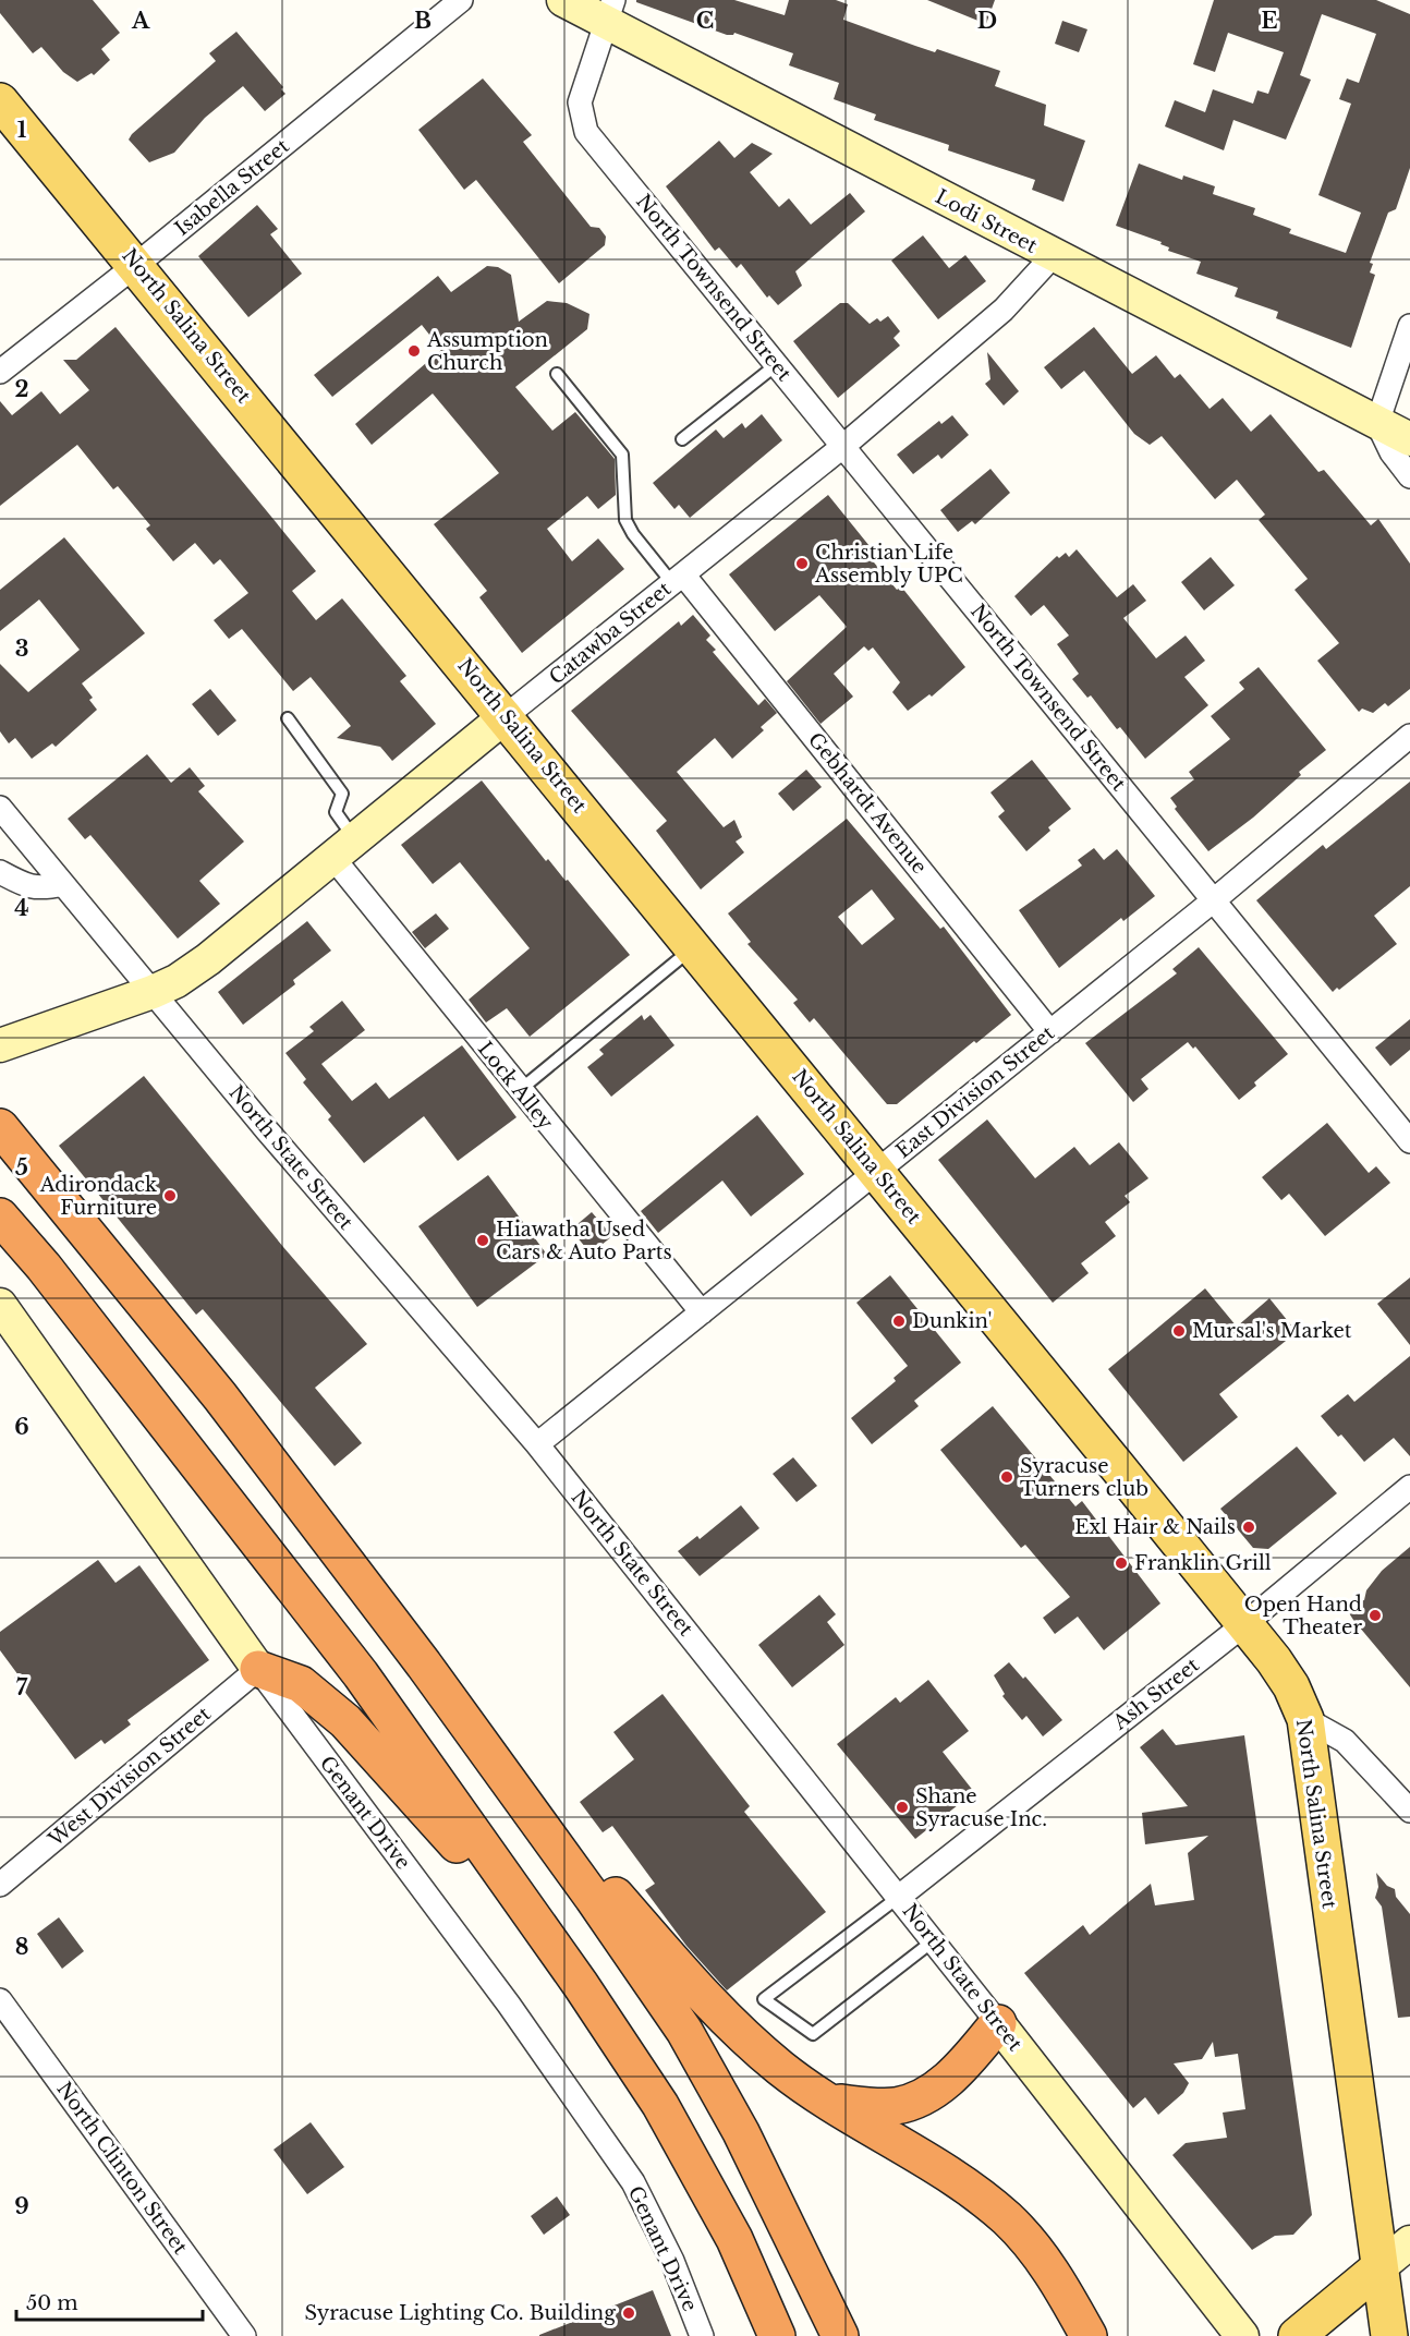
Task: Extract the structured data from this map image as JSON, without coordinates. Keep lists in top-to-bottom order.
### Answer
{
  "streets": {
    "main road": ["North Salina Street"],
    "street": [
      "Isabella Street",
      "Lodi Street",
      "North Townsend Street",
      "Catawba Street",
      "Gebhardt Avenue",
      "Lock Alley",
      "East Division Street",
      "North State Street",
      "Ash Street",
      "West Division Street",
      "Genant Drive",
      "North Clinton Street"
    ]
  },
  "crossings": [
    ["Isabella Street", "North Salina Street"],
    ["Lodi Street", "North Townsend Street"],
    ["Lodi Street", "Catawba Street"],
    ["North Townsend Street", "Catawba Street"],
    ["North Townsend Street", "East Division Street"],
    ["North Salina Street", "Catawba Street"],
    ["North Salina Street", "East Division Street"],
    ["North Salina Street", "Ash Street"],
    ["Catawba Street", "Gebhardt Avenue"],
    ["Catawba Street", "Lock Alley"],
    ["Catawba Street", "North State Street"],
    ["Gebhardt Avenue", "East Division Street"],
    ["Lock Alley", "East Division Street"],
    ["East Division Street", "North State Street"],
    ["North State Street", "Ash Street"],
    ["West Division Street", "Genant Drive"]
  ],
  "places": [
    "Assumption Church",
    "Christian Life Assembly UPC",
    "Adirondack Furniture",
    "Hiawatha Used Cars & Auto Parts",
    "Dunkin'",
    "Mursal's Market",
    "Syracuse Turners club",
    "Exl Hair & Nails",
    "Franklin Grill",
    "Open Hand Theater",
    "Shane Syracuse Inc.",
    "Syracuse Lighting Co. Building"
  ],
  "scale_bar": "50 m",
  "grid": {
    "columns": [
      "A",
      "B",
      "C",
      "D",
      "E"
    ],
    "rows": [
      "1",
      "2",
      "3",
      "4",
      "5",
      "6",
      "7",
      "8",
      "9"
    ]
  }
}
